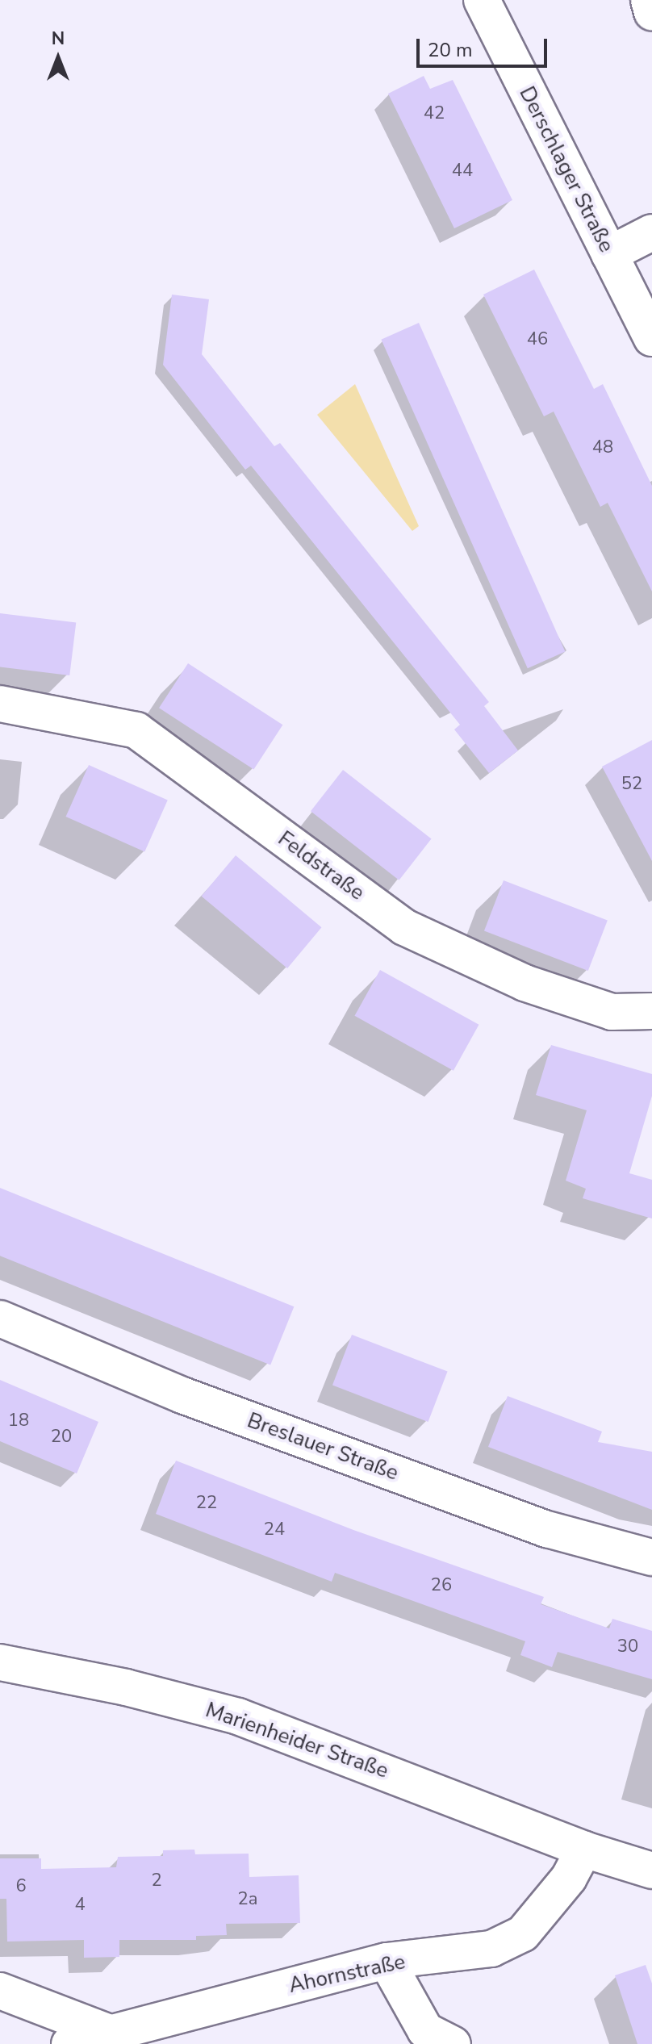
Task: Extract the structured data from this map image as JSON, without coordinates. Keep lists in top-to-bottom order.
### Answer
{
  "streets": {
    "street": [
      "Derschlager Straße",
      "Feldstraße",
      "Breslauer Straße",
      "Marienheider Straße",
      "Ahornstraße"
    ]
  },
  "crossings": [
    ["Marienheider Straße", "Ahornstraße"]
  ],
  "house_numbers": [
    "42",
    "44",
    "46",
    "48",
    "52",
    "18",
    "20",
    "22",
    "24",
    "26",
    "30",
    "2",
    "6",
    "2a",
    "4"
  ],
  "scale_bar": "20 m",
  "north": "top"
}
